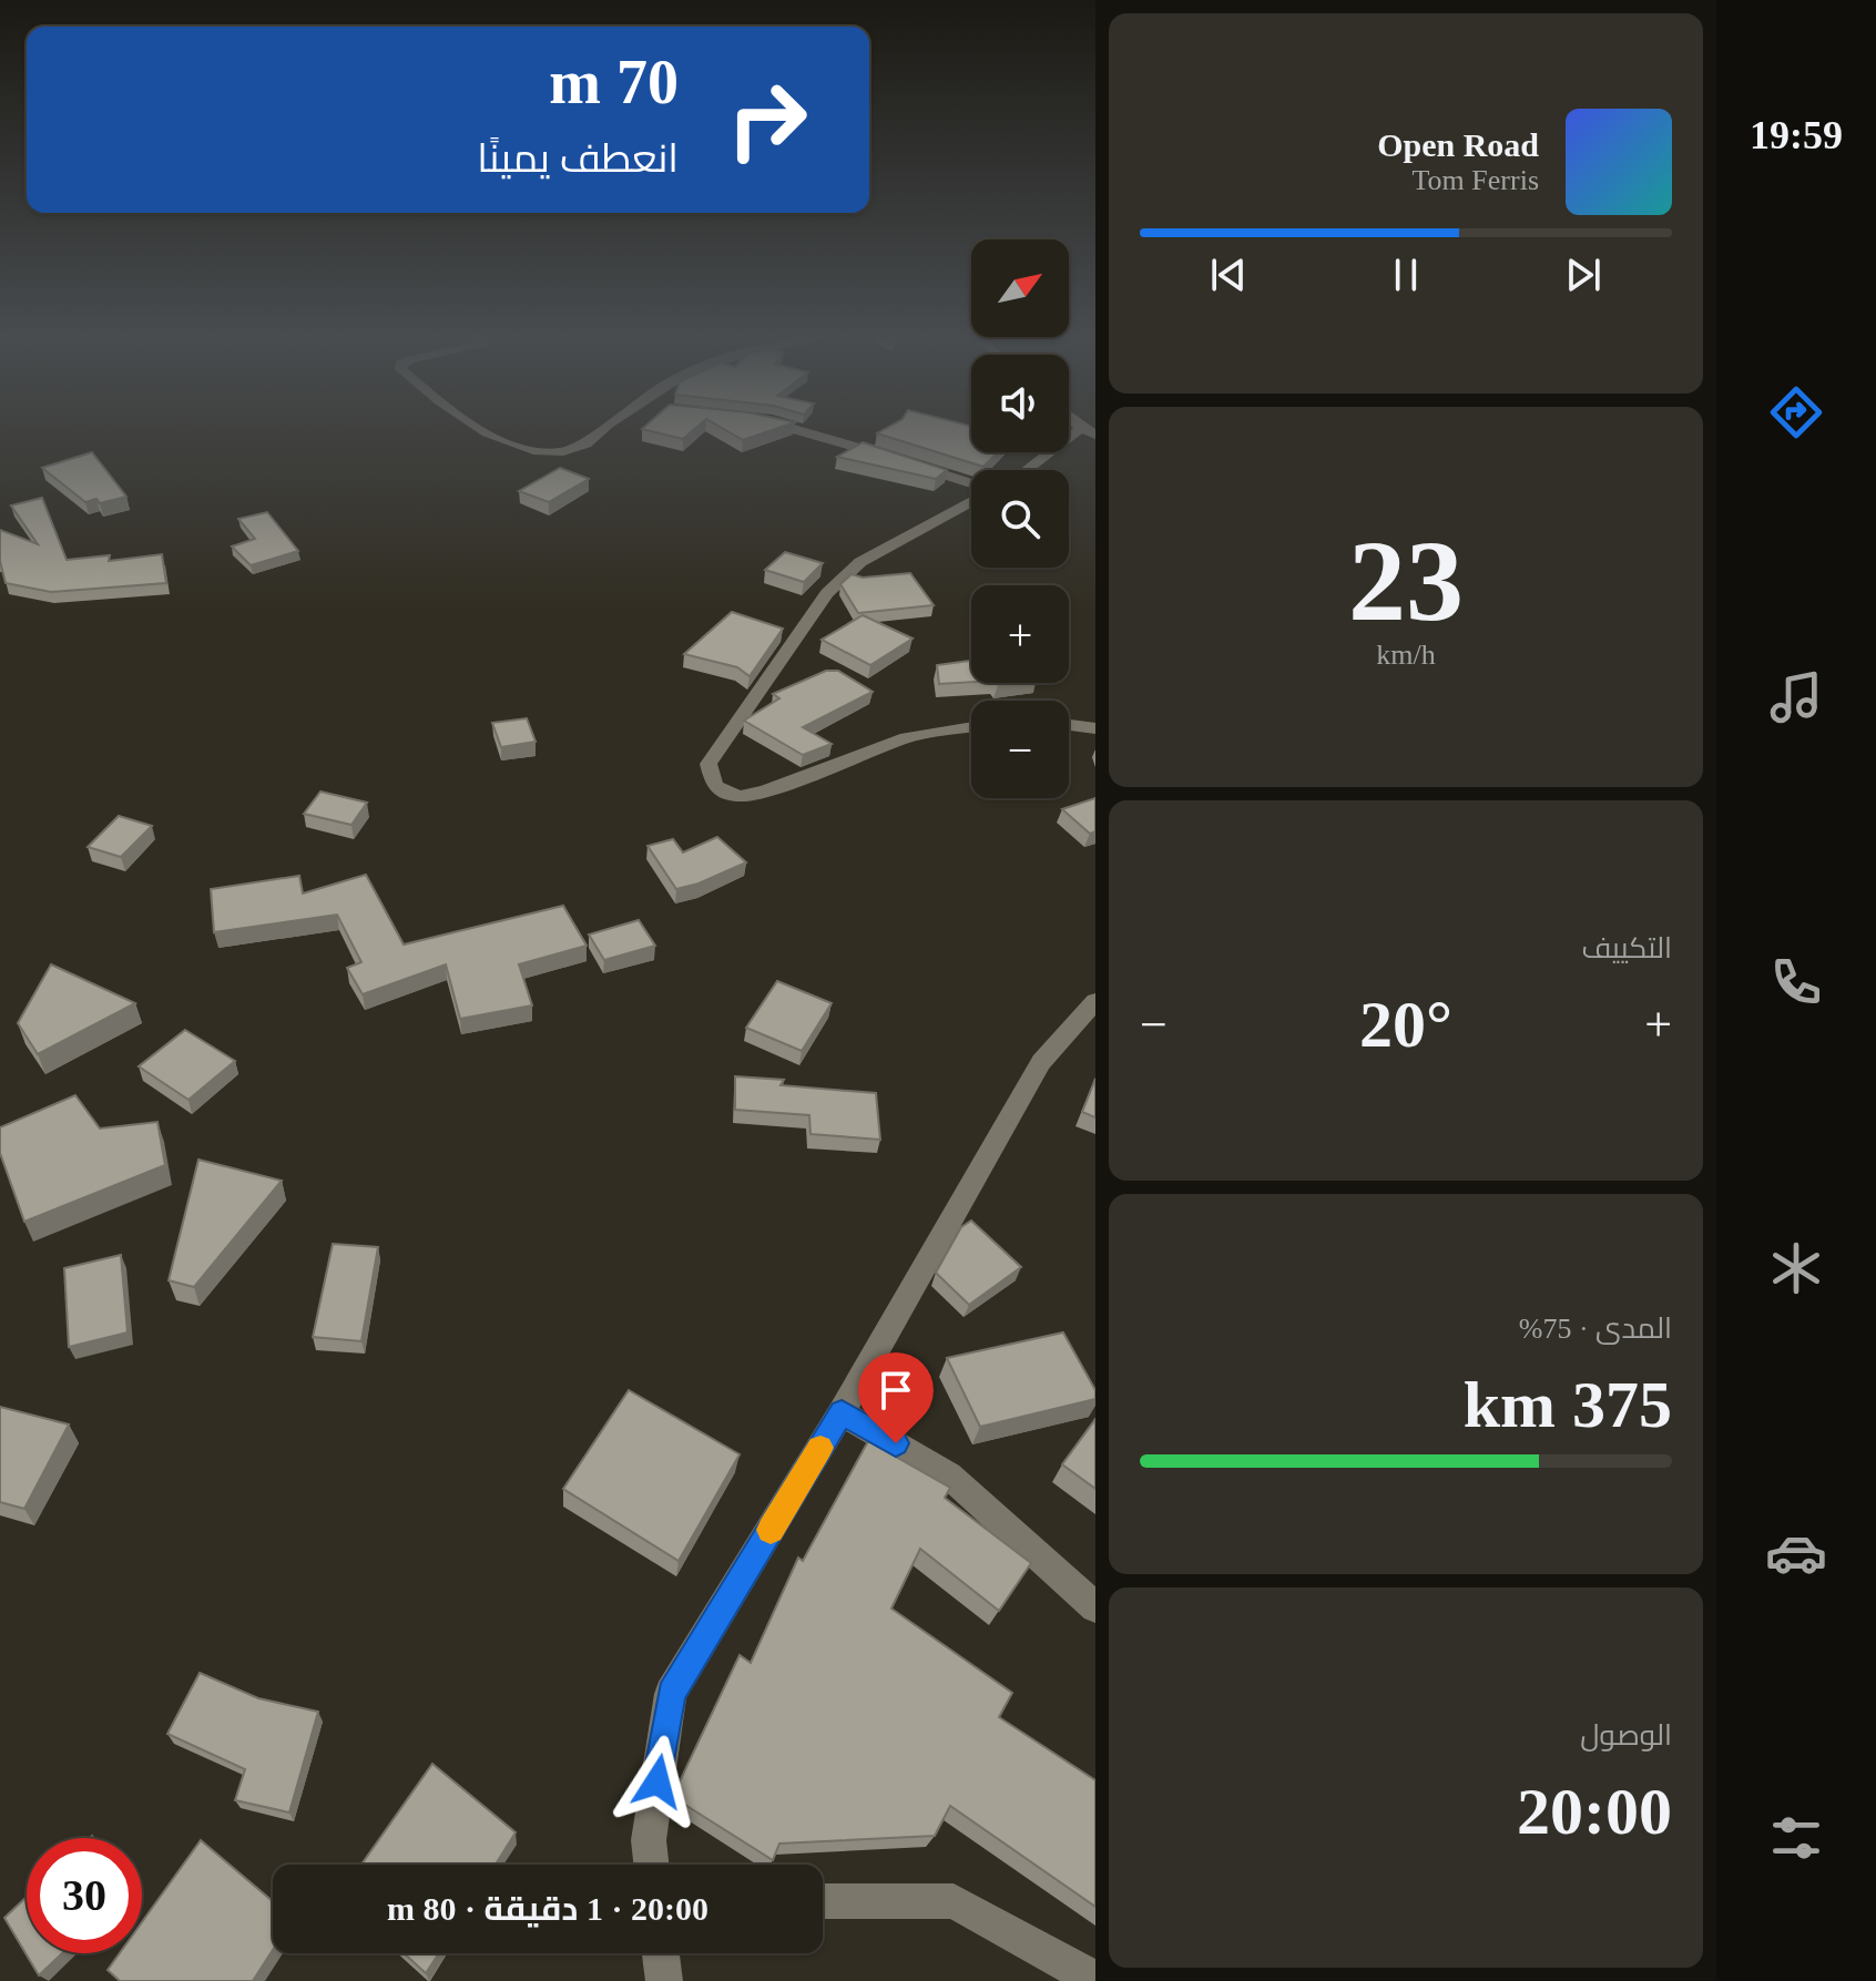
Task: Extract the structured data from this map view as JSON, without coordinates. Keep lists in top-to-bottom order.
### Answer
{
  "north": "top right",
  "page": {
    "tabs": "19:59",
    "turn": ["70 m", "انعطف يمينًا"],
    "song": ["Open Road", "Tom Ferris"],
    "map_buttons": ["+", "−"],
    "tile": [
      ["23", "km/h"],
      "التكييف",
      ["المدى · 75%", "375 km"],
      ["الوصول", "20:00"]
    ],
    "heat": ["−", "20°", "+"],
    "limit": "30",
    "trip": "20:00 · 1 دقيقة · 80 m"
  }
}
